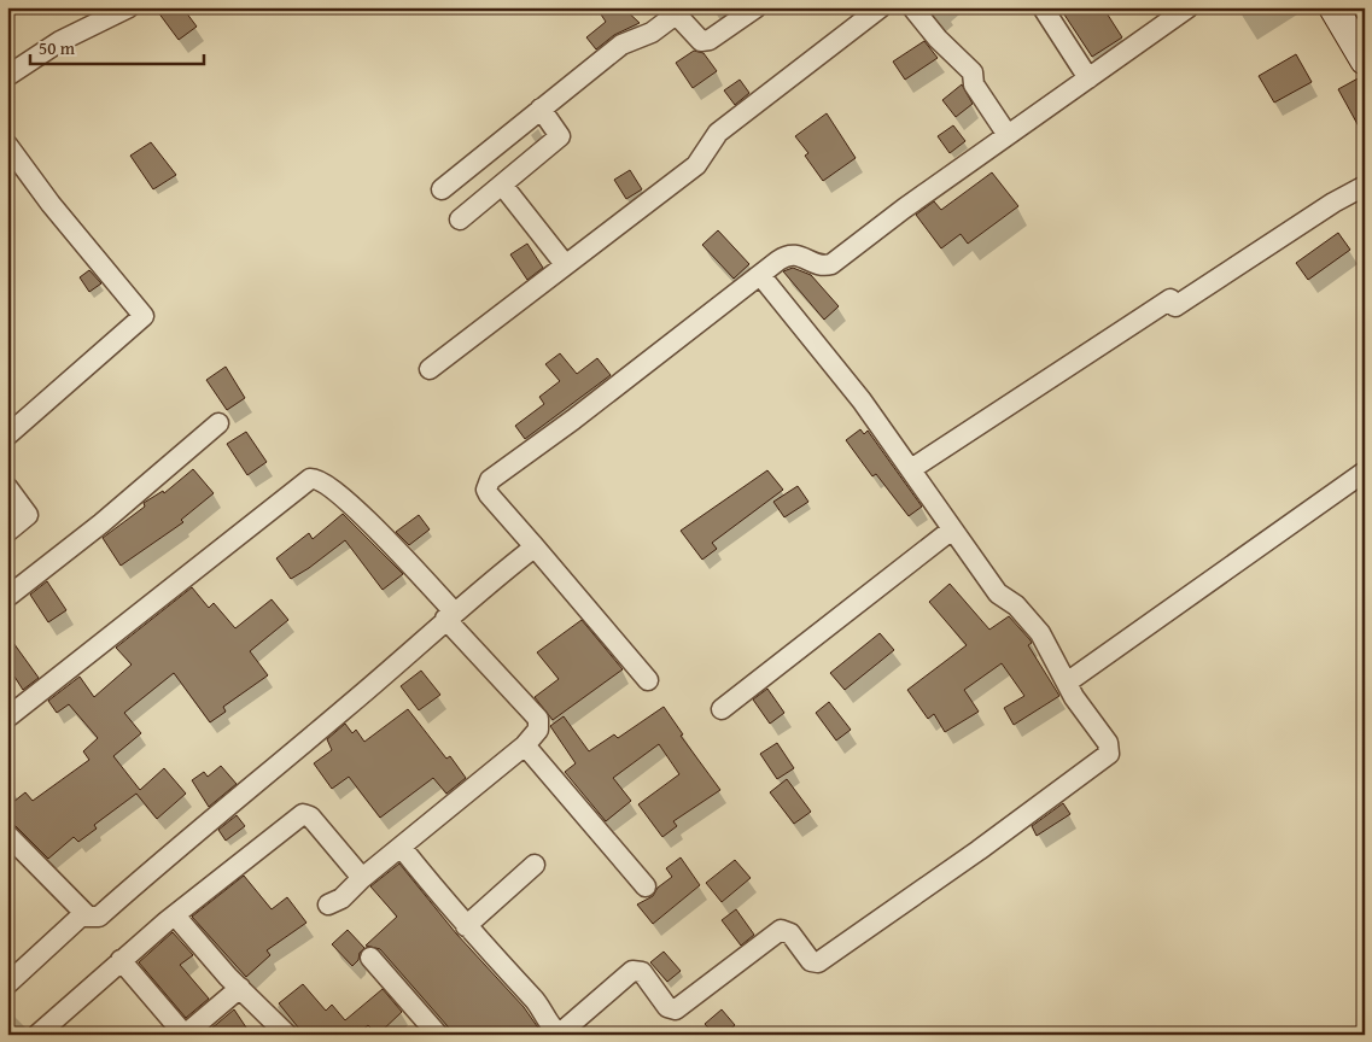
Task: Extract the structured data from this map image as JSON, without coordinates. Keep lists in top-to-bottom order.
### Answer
{
  "scale_bar": "50 m"
}
